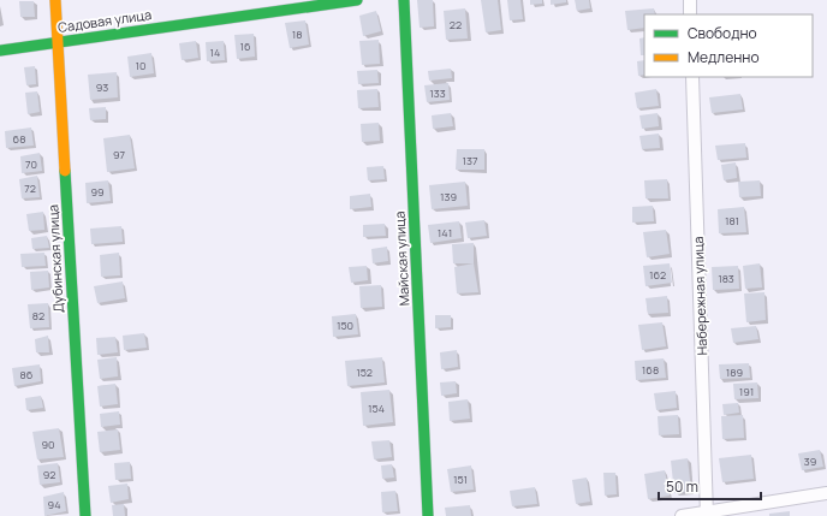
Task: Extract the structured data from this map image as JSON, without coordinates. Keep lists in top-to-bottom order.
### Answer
{
  "streets": {
    "street": [
      "Садовая улица",
      "Дубинская улица",
      "Майская улица",
      "Набережная улица"
    ]
  },
  "crossings": [
    ["Садовая улица", "Дубинская улица"]
  ],
  "house_numbers": [
    "22",
    "18",
    "16",
    "14",
    "10",
    "93",
    "133",
    "68",
    "97",
    "137",
    "70",
    "72",
    "99",
    "139",
    "181",
    "141",
    "162",
    "183",
    "82",
    "150",
    "168",
    "152",
    "189",
    "86",
    "191",
    "154",
    "90",
    "39",
    "92",
    "151",
    "94"
  ],
  "legend": ["Свободно", "Медленно"],
  "scale_bar": "50 m"
}
